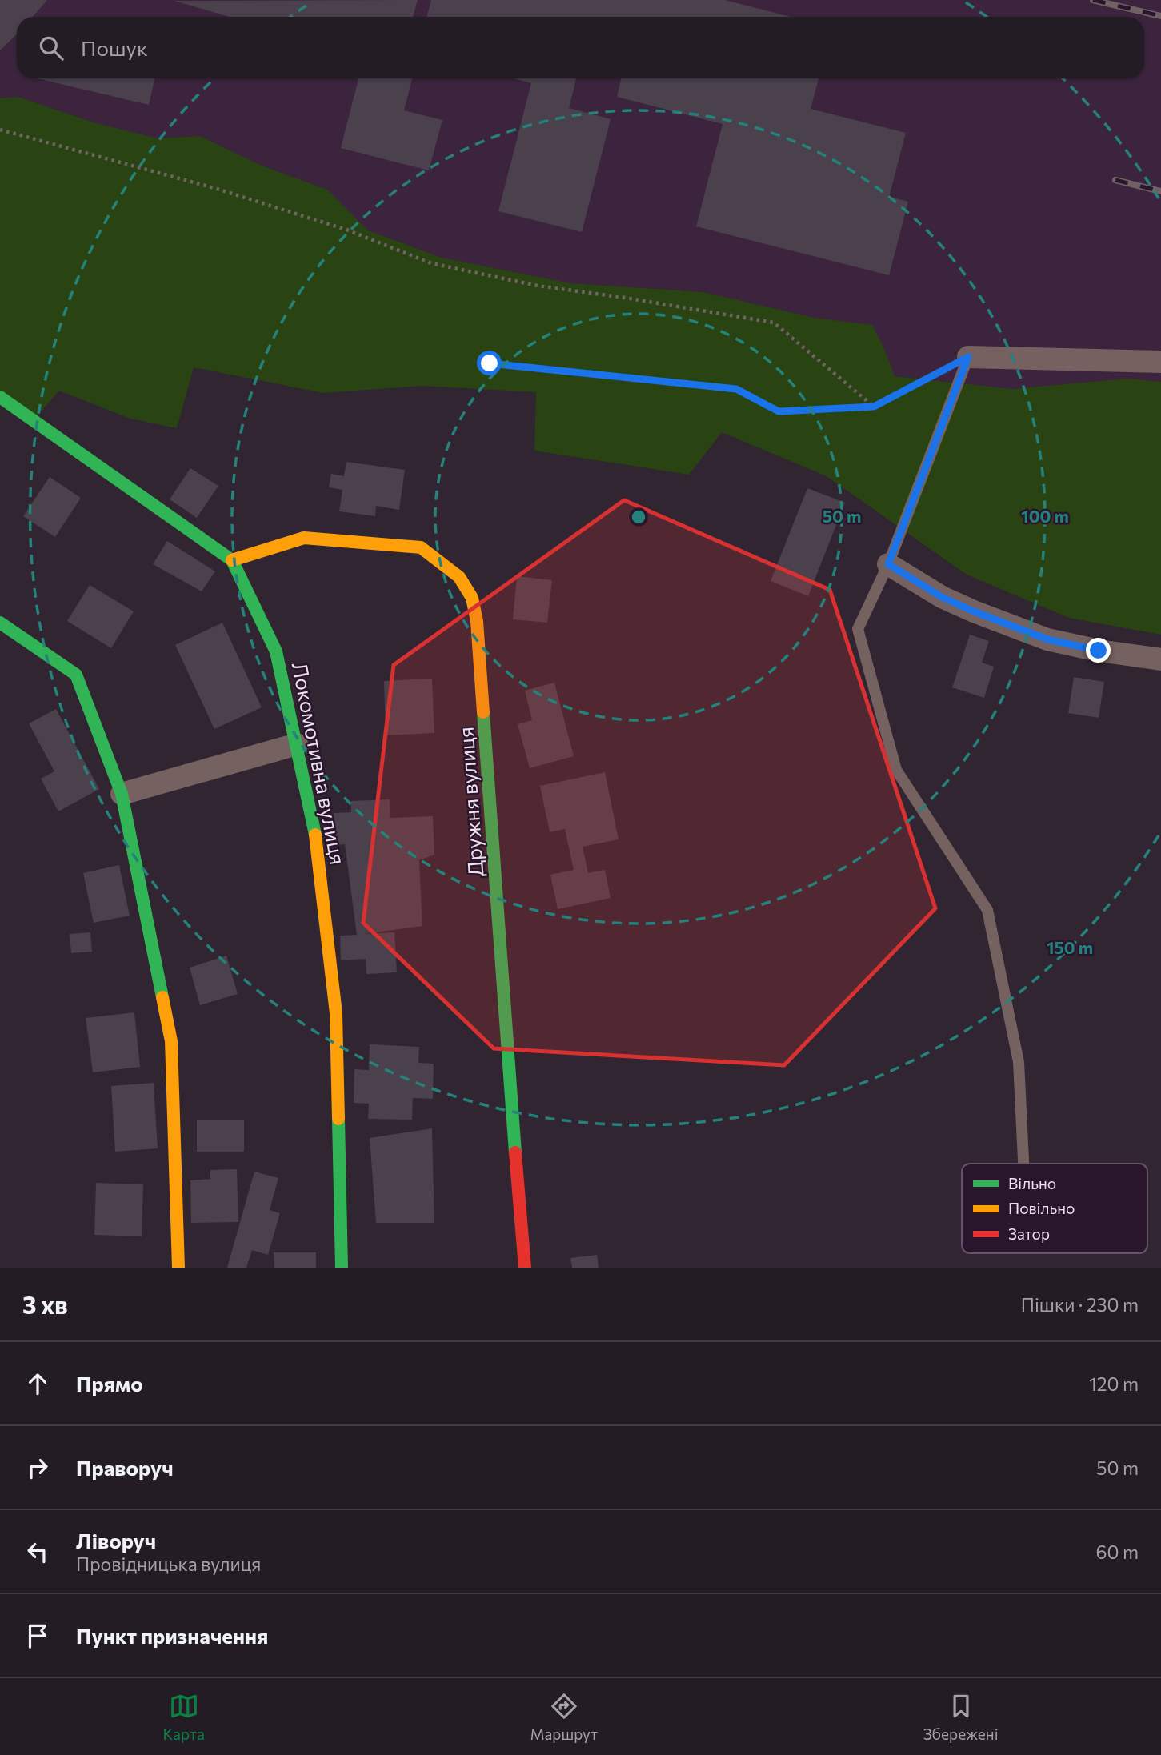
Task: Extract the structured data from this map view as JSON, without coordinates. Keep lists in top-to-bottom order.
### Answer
{
  "streets": {
    "street": ["Локомотивна вулиця", "Дружня вулиця"]
  },
  "crossings": [
    ["Локомотивна вулиця", "Дружня вулиця"]
  ],
  "legend": ["Вільно", "Повільно", "Затор"],
  "page": {
    "search": "Пошук",
    "heading": ["3 хв", "Пішки · 230 m"],
    "list": [
      ["Прямо", "120 m"],
      ["Праворуч", "50 m"],
      ["Ліворуч", "Провідницька вулиця", "60 m"],
      "Пункт призначення"
    ],
    "nav": ["Карта", "Маршрут", "Збережені"]
  },
  "rings": ["50 m", "100 m", "150 m"]
}
